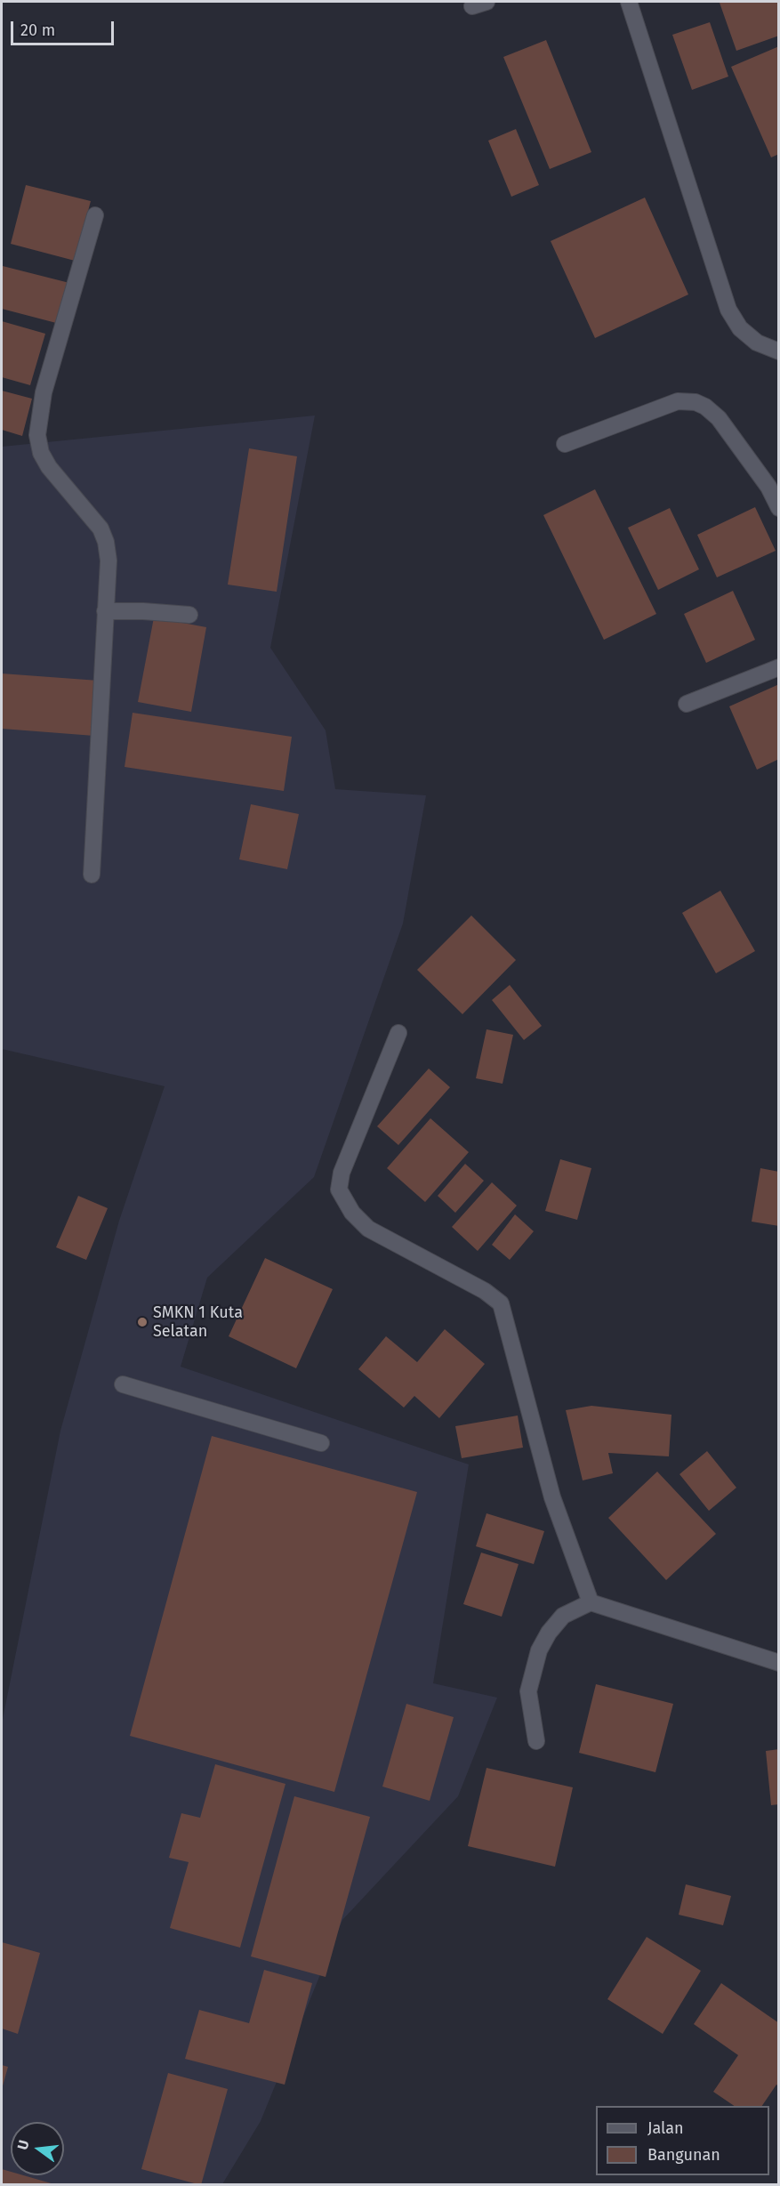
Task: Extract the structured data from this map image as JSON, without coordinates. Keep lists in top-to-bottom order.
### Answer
{
  "places": ["SMKN 1 Kuta Selatan"],
  "legend": ["Jalan", "Bangunan"],
  "scale_bar": "20 m",
  "north": "left"
}
